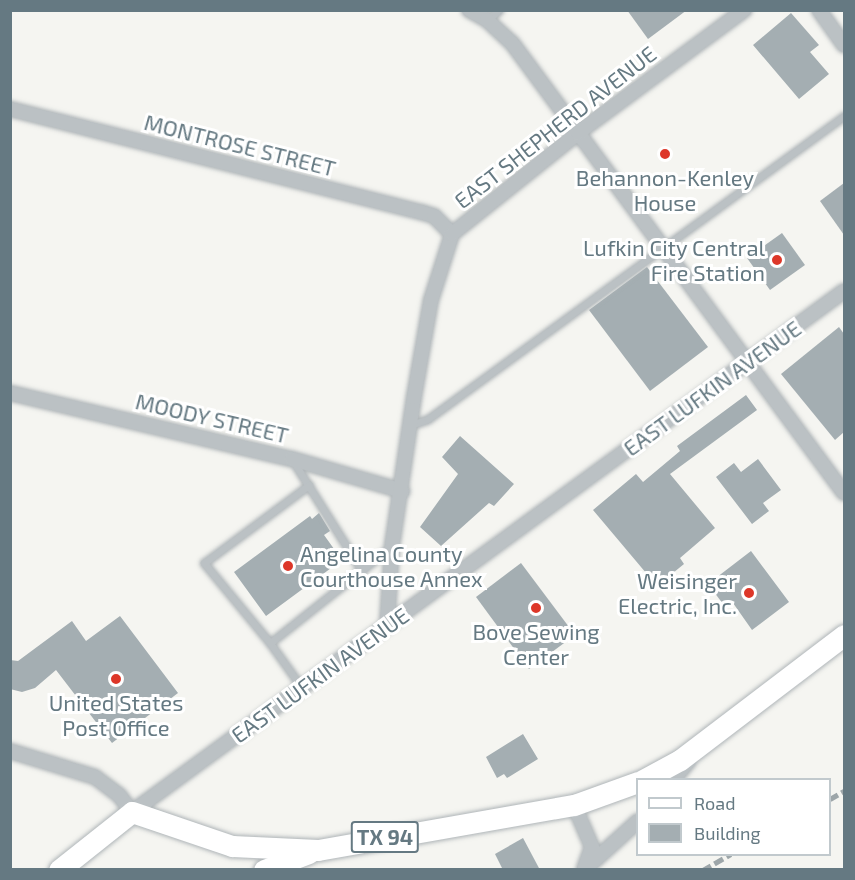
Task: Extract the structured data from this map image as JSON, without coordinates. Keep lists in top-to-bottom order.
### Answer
{
  "streets": {
    "main road": ["EAST LUFKIN AVENUE", "TX 94"],
    "street": ["EAST SHEPHERD AVENUE", "MONTROSE STREET", "MOODY STREET"]
  },
  "crossings": [
    ["EAST SHEPHERD AVENUE", "MONTROSE STREET"],
    ["EAST SHEPHERD AVENUE", "EAST LUFKIN AVENUE"],
    ["EAST SHEPHERD AVENUE", "MOODY STREET"],
    ["EAST LUFKIN AVENUE", "TX 94"]
  ],
  "places": [
    "Behannon-Kenley House",
    "Lufkin City Central Fire Station",
    "Angelina County Courthouse Annex",
    "Weisinger Electric, Inc.",
    "Bove Sewing Center",
    "United States Post Office"
  ],
  "legend": ["Road", "Building"]
}
